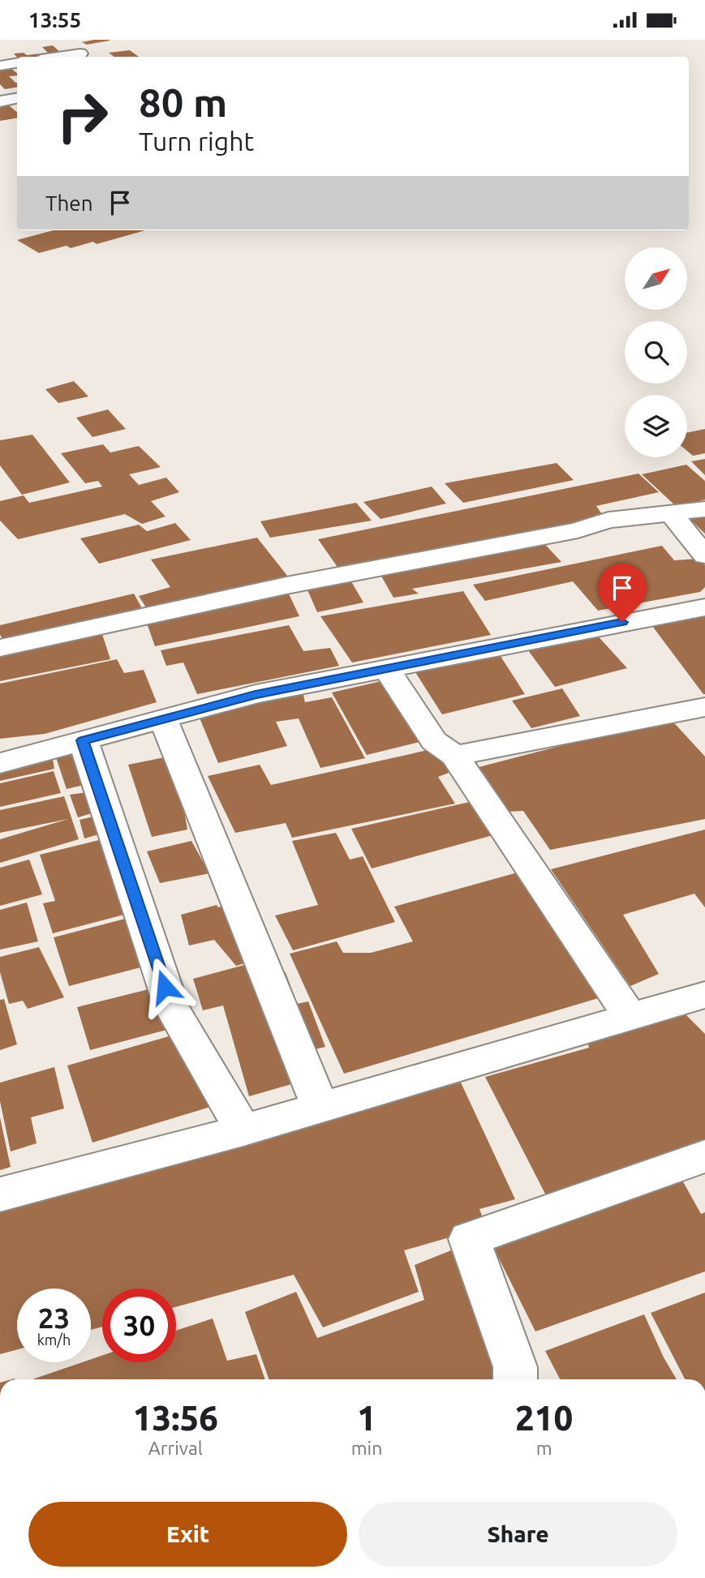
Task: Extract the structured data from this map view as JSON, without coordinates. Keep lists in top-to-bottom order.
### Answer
{
  "north": "top right",
  "page": {
    "status": "13:55",
    "turn": ["80 m", "Turn right"],
    "then": "Then",
    "speed": "23 km/h",
    "limit": "30",
    "eta": [
      "13:56",
      "Arrival",
      "1",
      "min",
      "210",
      "m"
    ],
    "buttons": ["Exit", "Share"]
  }
}
